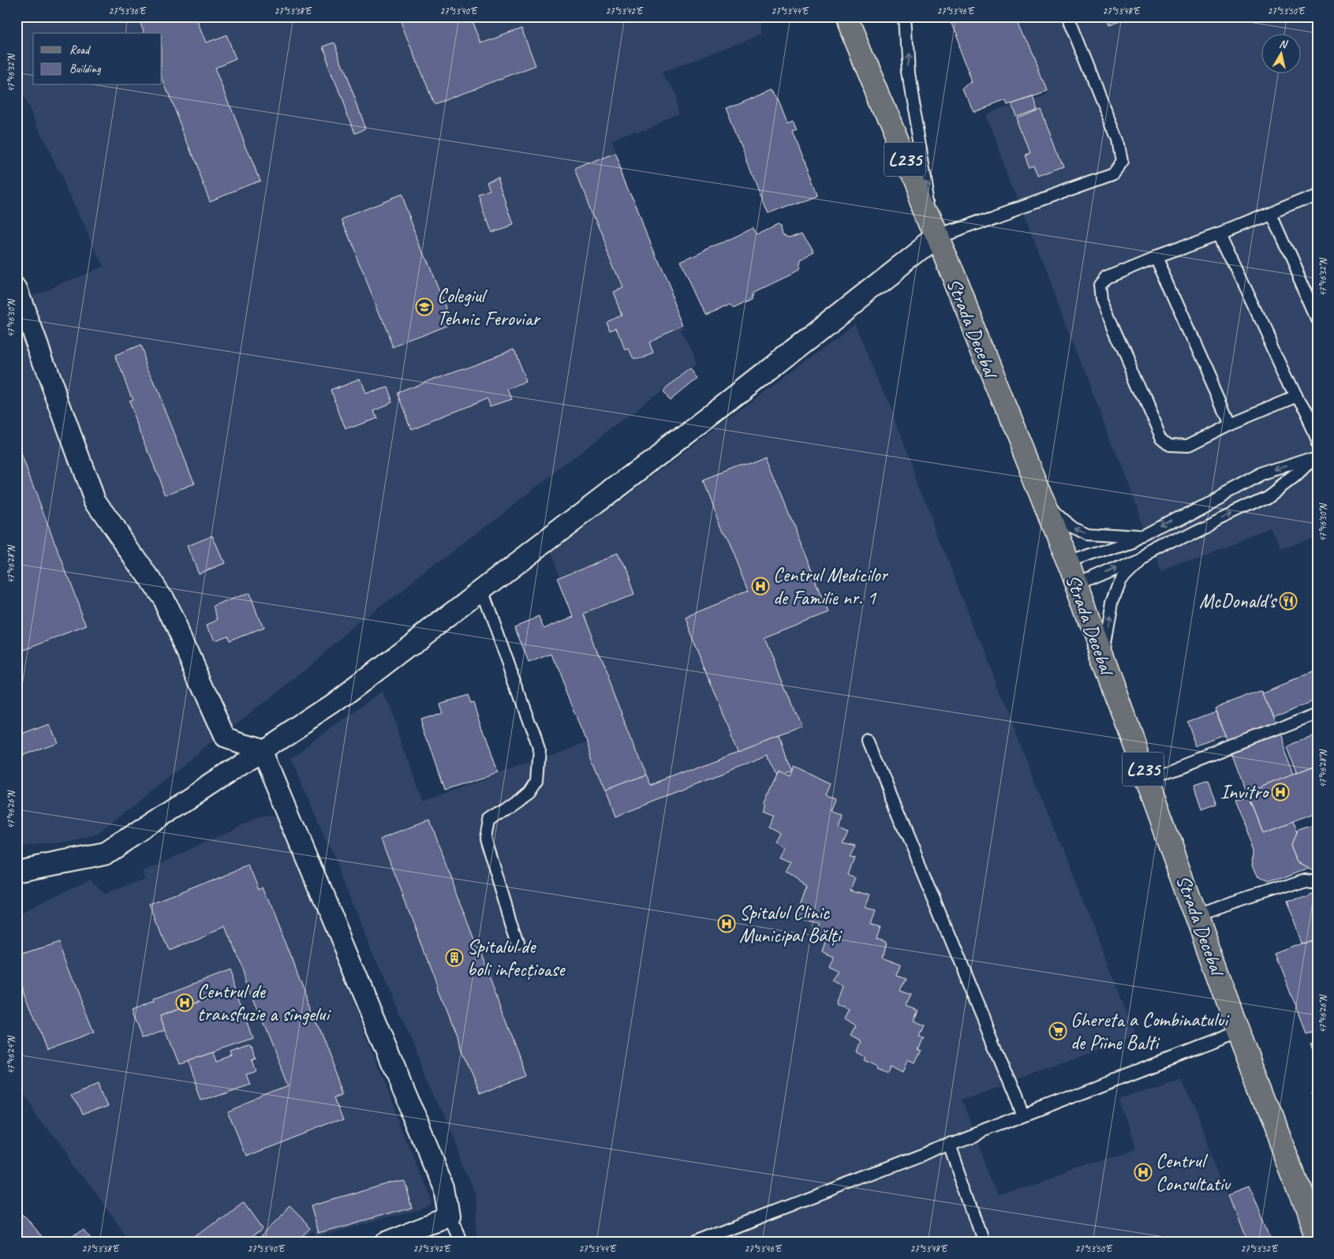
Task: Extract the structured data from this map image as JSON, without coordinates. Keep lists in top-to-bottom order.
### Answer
{
  "streets": {
    "main road": ["L235", "Strada Decebal"]
  },
  "places": {
    "school or university": ["Colegiul Tehnic Feroviar"],
    "hospital": [
      "Centrul Medicilor de Familie nr. 1",
      "Invitro",
      "Spitalul Clinic Municipal Bălți",
      "Centrul de transfuzie a sîngelui",
      "Centrul Consultativ"
    ],
    "restaurant": ["McDonald's"],
    "building": ["Spitalul de boli infecțioase"],
    "supermarket": ["Ghereta a Combinatului de Pîine Balti"]
  },
  "legend": ["Road", "Building"],
  "north": "top",
  "coordinates": [
    "27°53'36\"E",
    "27°53'38\"E",
    "27°53'40\"E",
    "27°53'42\"E",
    "27°53'44\"E",
    "27°53'46\"E",
    "27°53'48\"E",
    "27°53'50\"E",
    "47°46'32\"N",
    "47°46'30\"N",
    "47°46'28\"N",
    "47°46'26\"N",
    "47°46'24\"N",
    "27°53'52\"E"
  ]
}
